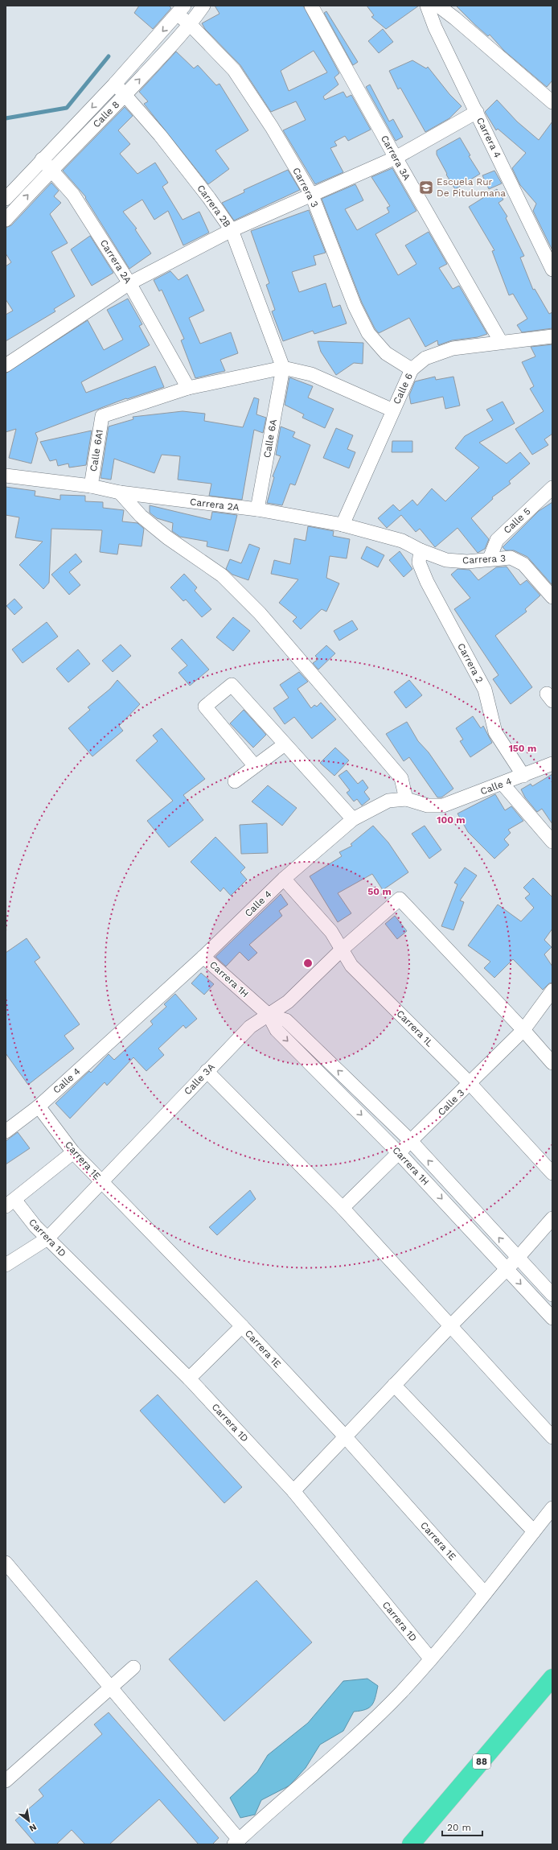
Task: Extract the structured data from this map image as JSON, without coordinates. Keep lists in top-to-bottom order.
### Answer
{
  "streets": {
    "highway": ["88"],
    "street": [
      "Calle 8",
      "Carrera 4",
      "Carrera 3A",
      "Carrera 3",
      "Carrera 2B",
      "Carrera 2A",
      "Calle 6",
      "Calle 6A",
      "Calle 6A1",
      "Calle 5",
      "Carrera 2",
      "Calle 4",
      "Carrera 1H",
      "Carrera 1L",
      "Calle 3A",
      "Calle 3",
      "Carrera 1E",
      "Carrera 1D"
    ]
  },
  "crossings": [
    ["Calle 8", "Carrera 3"],
    ["Calle 8", "Carrera 2B"],
    ["Calle 8", "Carrera 2A"],
    ["Carrera 3A", "Calle 6"],
    ["Carrera 3", "Carrera 2A"],
    ["Carrera 3", "Calle 6"],
    ["Carrera 3", "Calle 5"],
    ["Carrera 3", "Carrera 2"],
    ["Carrera 2B", "Calle 6A"],
    ["Carrera 2A", "Calle 6"],
    ["Carrera 2A", "Calle 6A"],
    ["Carrera 2A", "Calle 6A1"],
    ["Carrera 2A", "Carrera 2"],
    ["Carrera 2", "Calle 4"],
    ["Calle 4", "Carrera 1H"],
    ["Calle 4", "Carrera 1L"],
    ["Calle 4", "Carrera 1E"],
    ["Carrera 1H", "Calle 3A"],
    ["Carrera 1H", "Calle 3"],
    ["Carrera 1L", "Calle 3A"],
    ["Carrera 1L", "Calle 3"],
    ["Calle 3A", "Calle 3"],
    ["Calle 3A", "Carrera 1E"],
    ["Calle 3A", "Carrera 1D"]
  ],
  "places": {
    "school or university": ["Escuela Rur De Pitulumana"]
  },
  "scale_bar": "20 m",
  "north": "bottom right",
  "rings": ["150 m", "100 m", "50 m"]
}
